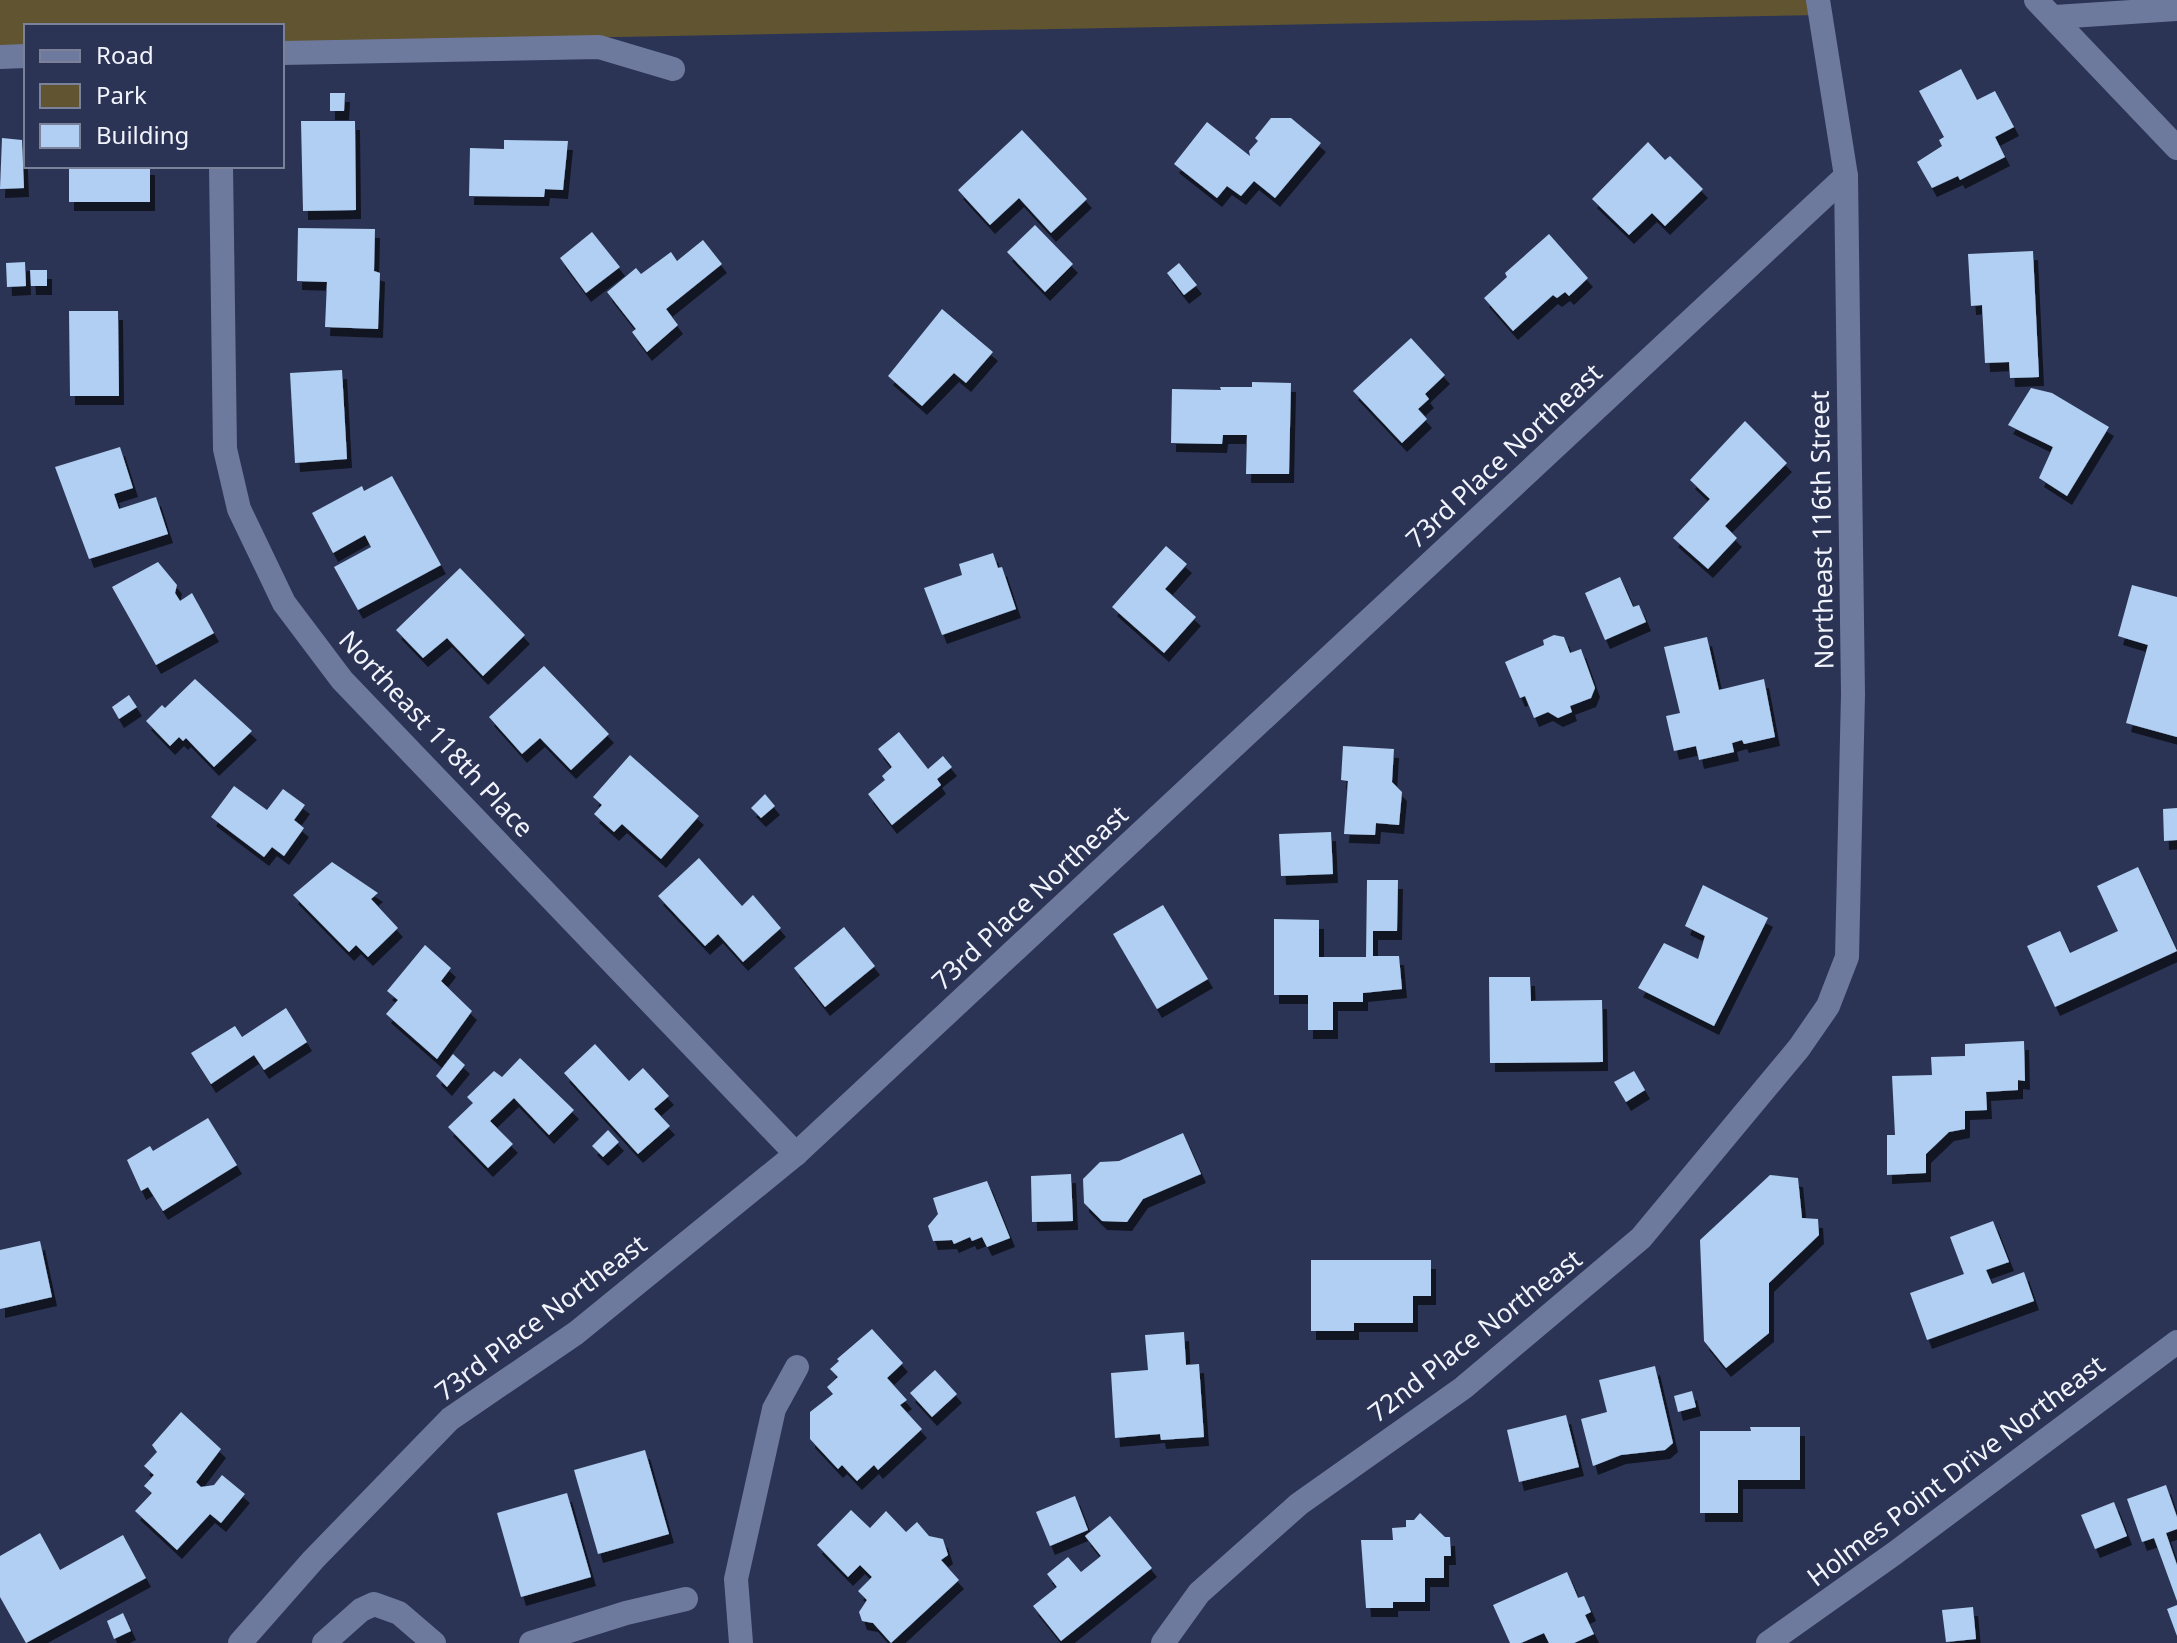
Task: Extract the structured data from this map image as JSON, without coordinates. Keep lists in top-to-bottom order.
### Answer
{
  "streets": {
    "street": [
      "73rd Place Northeast",
      "Northeast 116th Street",
      "Northeast 118th Place",
      "72nd Place Northeast",
      "Holmes Point Drive Northeast"
    ]
  },
  "crossings": [
    ["73rd Place Northeast", "Northeast 116th Street"],
    ["73rd Place Northeast", "Northeast 118th Place"],
    ["Northeast 116th Street", "72nd Place Northeast"]
  ],
  "legend": ["Road", "Park", "Building"]
}
